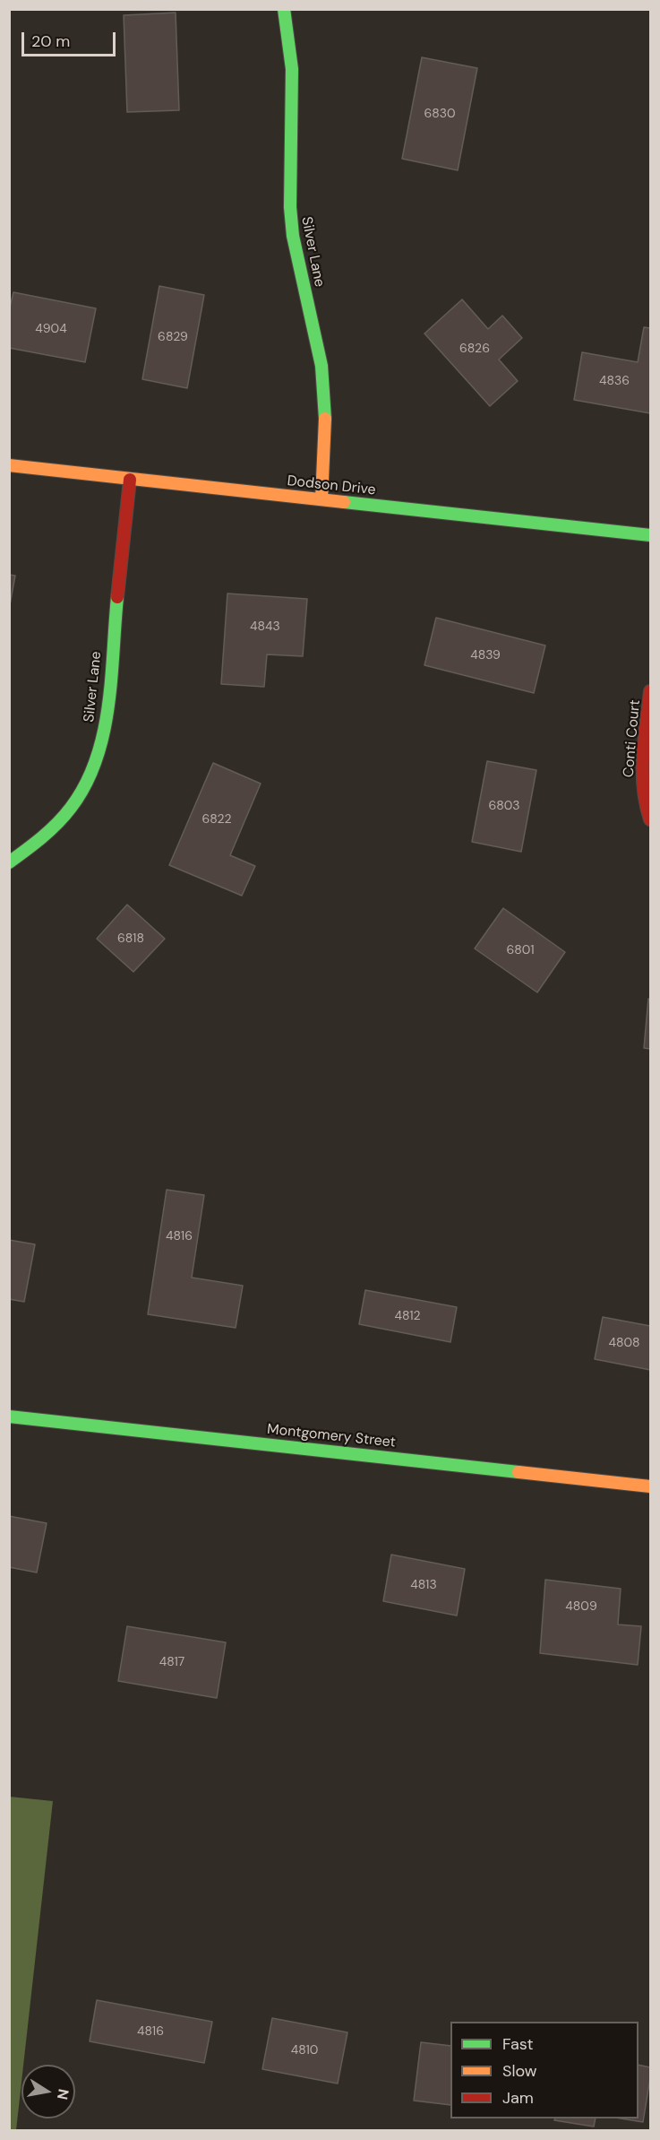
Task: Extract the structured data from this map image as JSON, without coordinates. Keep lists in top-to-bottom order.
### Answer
{
  "streets": {
    "street": [
      "Silver Lane",
      "Dodson Drive",
      "Conti Court",
      "Montgomery Street"
    ]
  },
  "crossings": [
    ["Silver Lane", "Dodson Drive"]
  ],
  "house_numbers": [
    "6830",
    "4904",
    "6829",
    "6826",
    "4836",
    "4843",
    "4839",
    "6803",
    "6822",
    "6818",
    "6801",
    "4816",
    "4812",
    "4808",
    "4813",
    "4809",
    "4817",
    "4816",
    "4810"
  ],
  "legend": ["Fast", "Slow", "Jam"],
  "scale_bar": "20 m",
  "north": "right"
}
